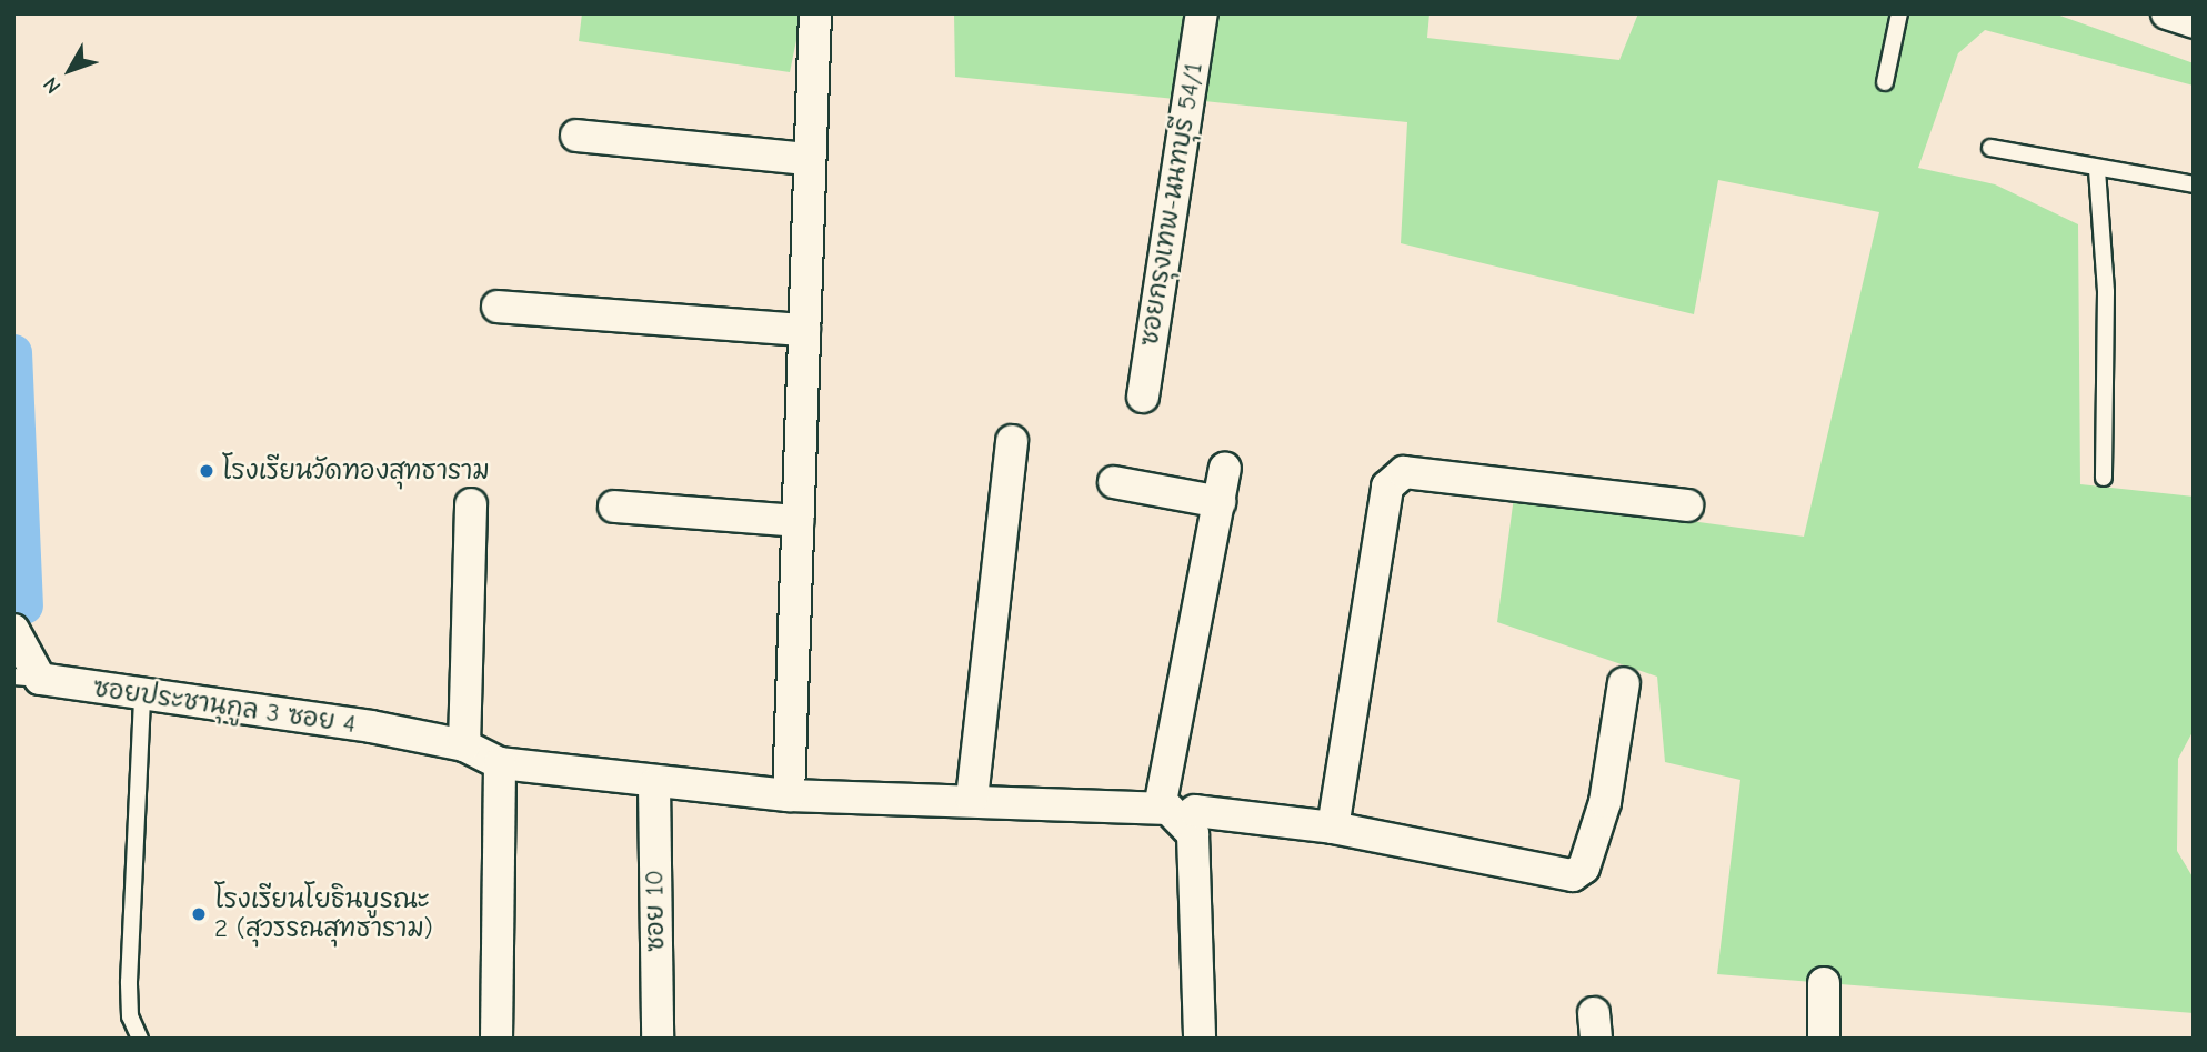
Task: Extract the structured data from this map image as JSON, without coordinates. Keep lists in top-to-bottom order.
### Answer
{
  "streets": {
    "street": ["ซอยกรุงเทพ-นนทบุรี 54/1", "ซอยประชานุกูล 3 ซอย 4", "ซอย 10"]
  },
  "crossings": [
    ["ซอยประชานุกูล 3 ซอย 4", "ซอย 10"]
  ],
  "places": ["โรงเรียนวัดทองสุทธาราม", "โรงเรียนโยธินบูรณะ 2 (สุวรรณสุทธาราม)"],
  "north": "bottom left"
}
